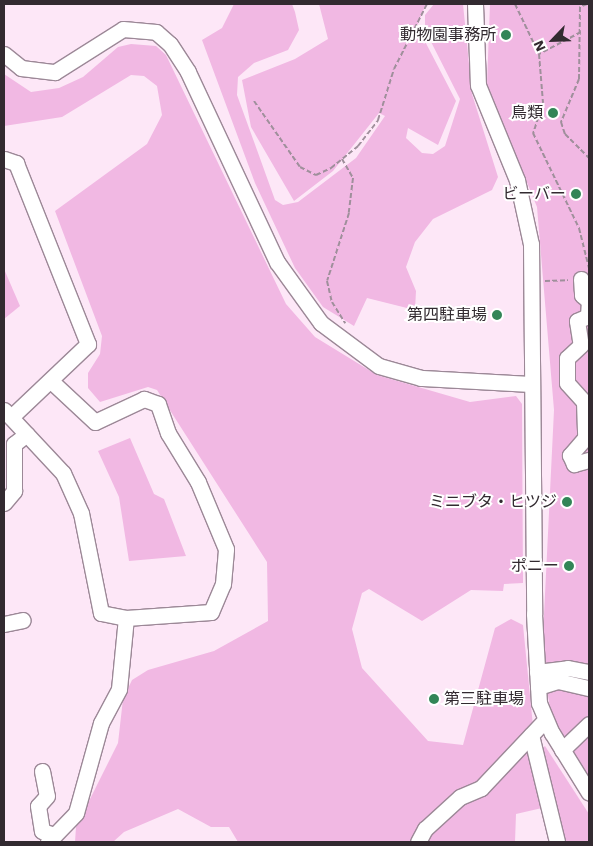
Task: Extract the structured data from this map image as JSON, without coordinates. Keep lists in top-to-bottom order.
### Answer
{
  "places": [
    "動物園事務所",
    "鳥類",
    "ビーバー",
    "第四駐車場",
    "ミニブタ・ヒツジ",
    "ポニー",
    "第三駐車場"
  ],
  "north": "bottom left"
}
